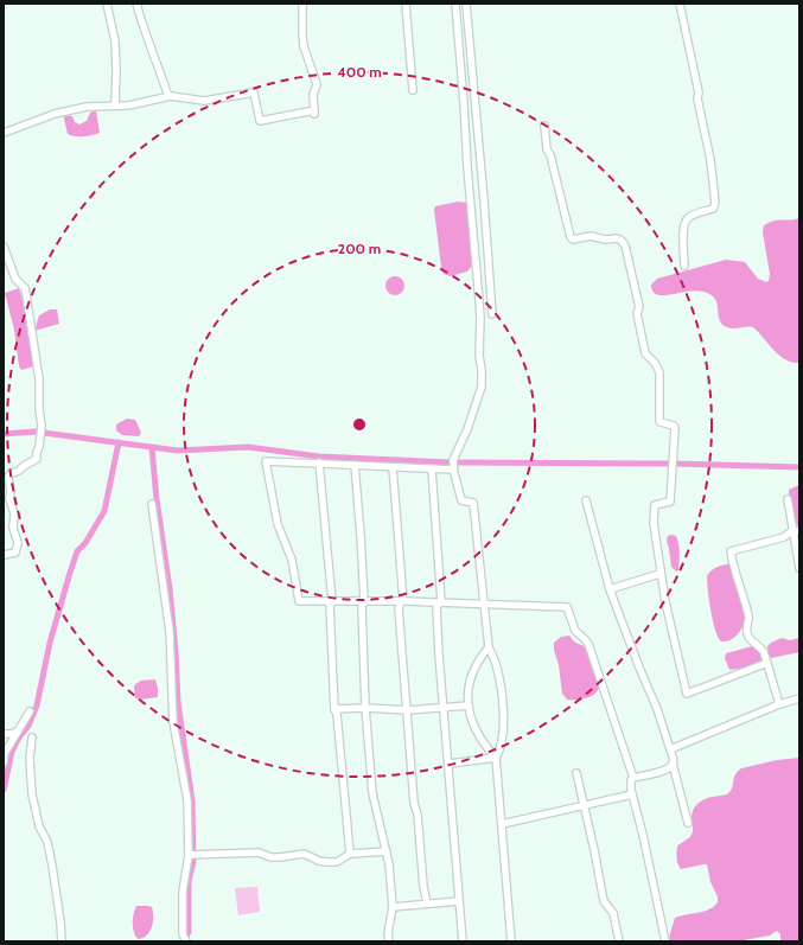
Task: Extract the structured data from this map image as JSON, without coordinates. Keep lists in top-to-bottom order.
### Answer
{
  "rings": ["400 m", "200 m"]
}
